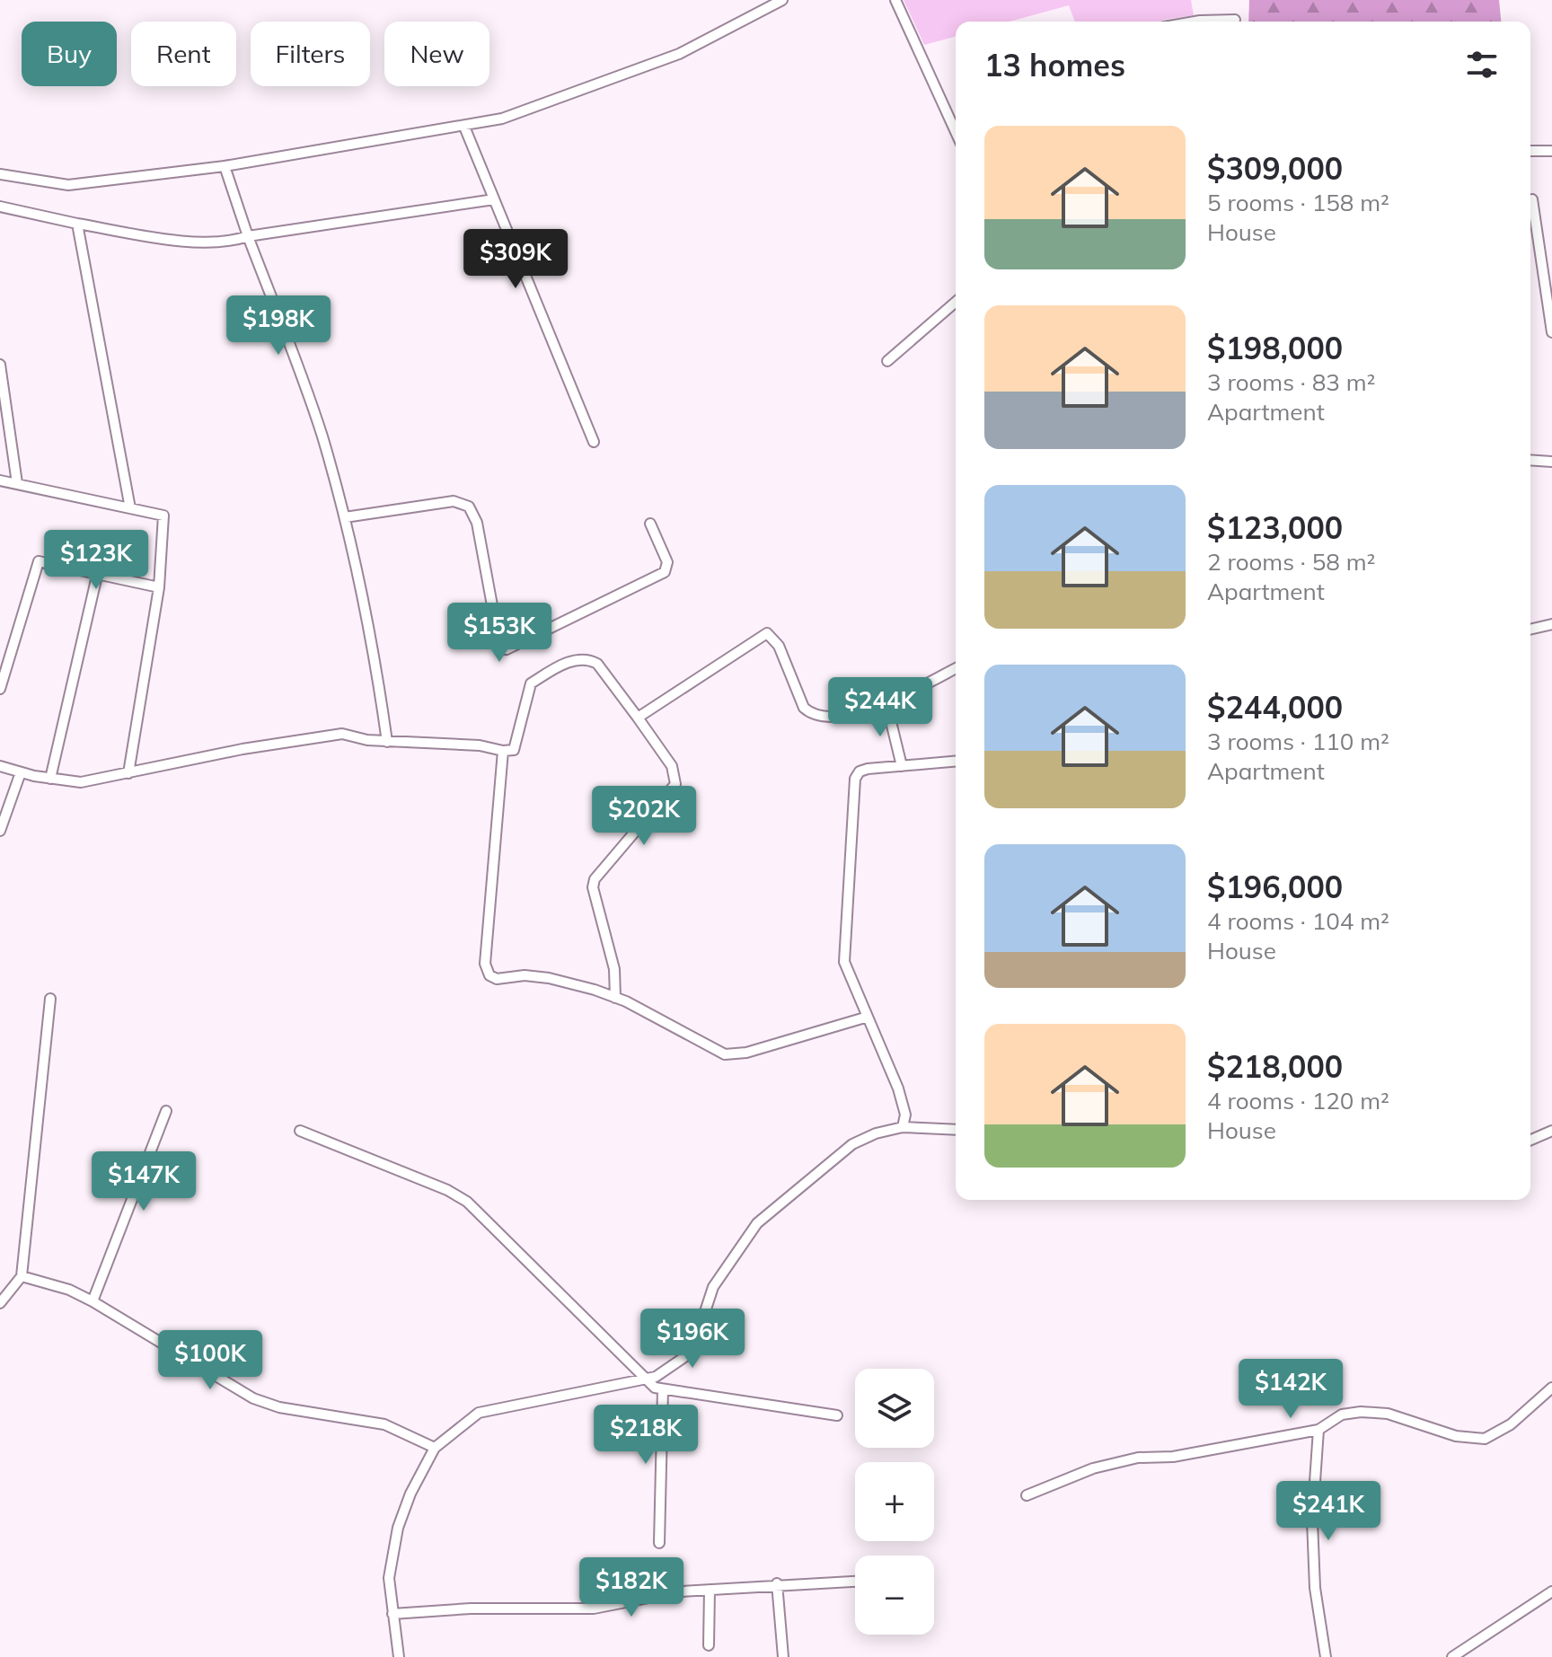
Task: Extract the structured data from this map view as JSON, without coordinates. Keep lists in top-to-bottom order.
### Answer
{
  "page": {
    "chip": [
      "Buy",
      "Rent",
      "Filters",
      "New"
    ],
    "heading": "13 homes",
    "list": [
      {
        "name": "$309,000",
        "note": "5 rooms · 158 m² · House"
      },
      {
        "name": "$198,000",
        "note": "3 rooms · 83 m² · Apartment"
      },
      {
        "name": "$123,000",
        "note": "2 rooms · 58 m² · Apartment"
      },
      {
        "name": "$244,000",
        "note": "3 rooms · 110 m² · Apartment"
      },
      {
        "name": "$196,000",
        "note": "4 rooms · 104 m² · House"
      },
      {
        "name": "$218,000",
        "note": "4 rooms · 120 m² · House"
      }
    ],
    "price": [
      "$309K",
      "$198K",
      "$123K",
      "$153K",
      "$244K",
      "$202K",
      "$147K",
      "$196K",
      "$100K",
      "$142K",
      "$218K",
      "$241K",
      "$182K"
    ],
    "map_buttons": ["+", "−"]
  }
}
